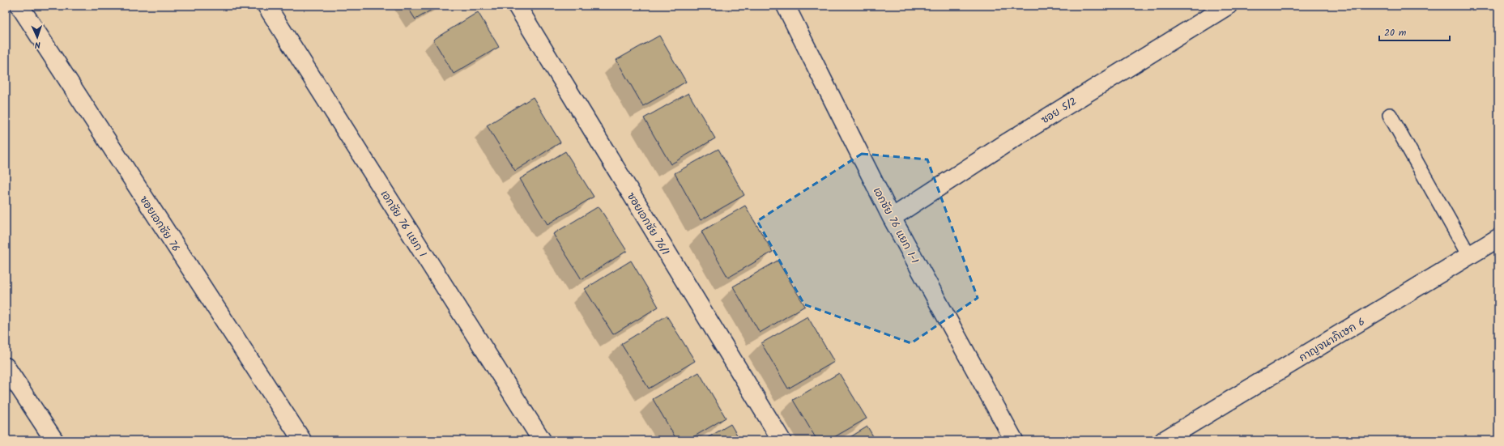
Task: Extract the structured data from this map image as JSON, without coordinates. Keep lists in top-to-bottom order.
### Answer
{
  "streets": {
    "street": [
      "ซอย 5/2",
      "ซอยเอกชัย 76",
      "เอกชัย 76 แยก 1",
      "ซอยเอกชัย 76/1",
      "เอกชัย 76 แยก 1-1",
      "กาญจนาภิเษก 6"
    ]
  },
  "crossings": [
    ["ซอย 5/2", "เอกชัย 76 แยก 1-1"]
  ],
  "scale_bar": "20 m",
  "north": "bottom"
}
